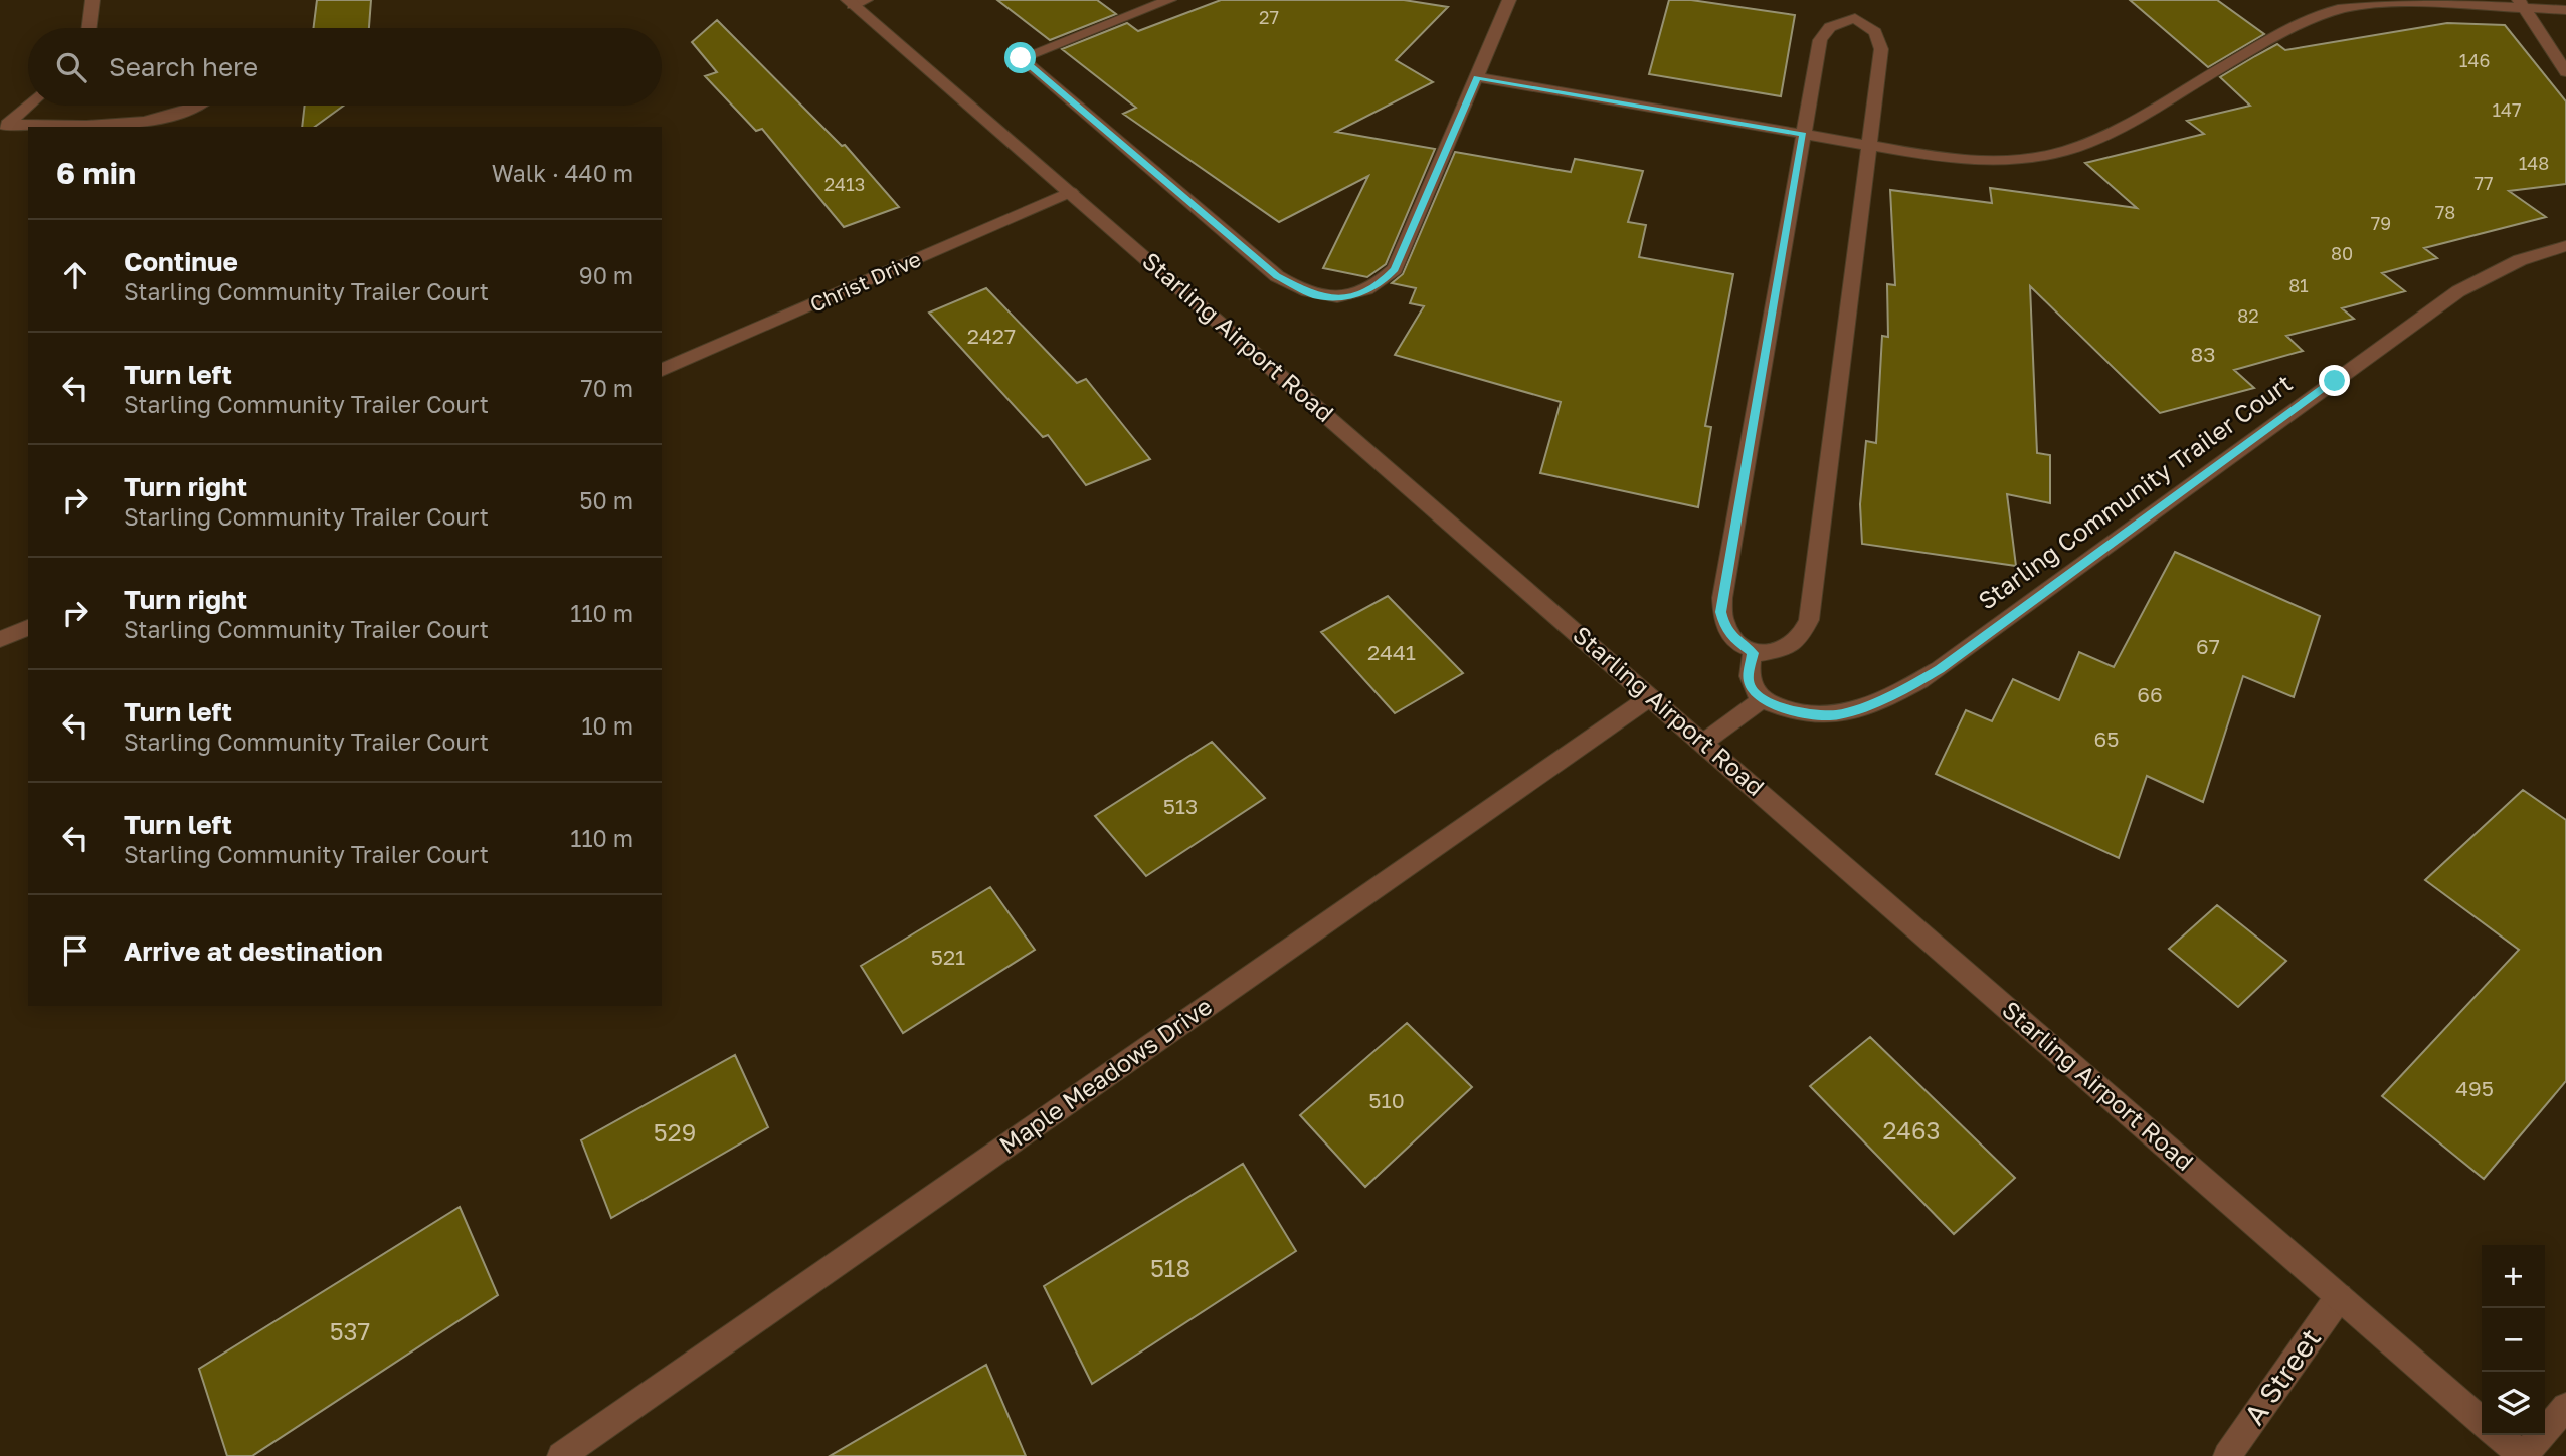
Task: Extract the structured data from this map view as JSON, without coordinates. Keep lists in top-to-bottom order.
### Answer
{
  "streets": {
    "street": [
      "Christ Drive",
      "Starling Airport Road",
      "Starling Community Trailer Court",
      "Maple Meadows Drive",
      "A Street"
    ]
  },
  "crossings": [
    ["Christ Drive", "Starling Airport Road"],
    ["Starling Airport Road", "Maple Meadows Drive"],
    ["Starling Airport Road", "A Street"]
  ],
  "house_numbers": [
    "27",
    "146",
    "147",
    "148",
    "77",
    "2413",
    "78",
    "79",
    "80",
    "81",
    "82",
    "2427",
    "83",
    "67",
    "2441",
    "66",
    "65",
    "513",
    "521",
    "495",
    "510",
    "2463",
    "529",
    "518",
    "537"
  ],
  "page": {
    "search": "Search here",
    "heading": ["6 min", "Walk · 440 m"],
    "list": [
      ["Continue", "Starling Community Trailer Court", "90 m"],
      ["Turn left", "Starling Community Trailer Court", "70 m"],
      ["Turn right", "Starling Community Trailer Court", "50 m"],
      ["Turn right", "Starling Community Trailer Court", "110 m"],
      ["Turn left", "Starling Community Trailer Court", "10 m"],
      ["Turn left", "Starling Community Trailer Court", "110 m"],
      "Arrive at destination"
    ],
    "map_buttons": ["+", "−"]
  }
}
